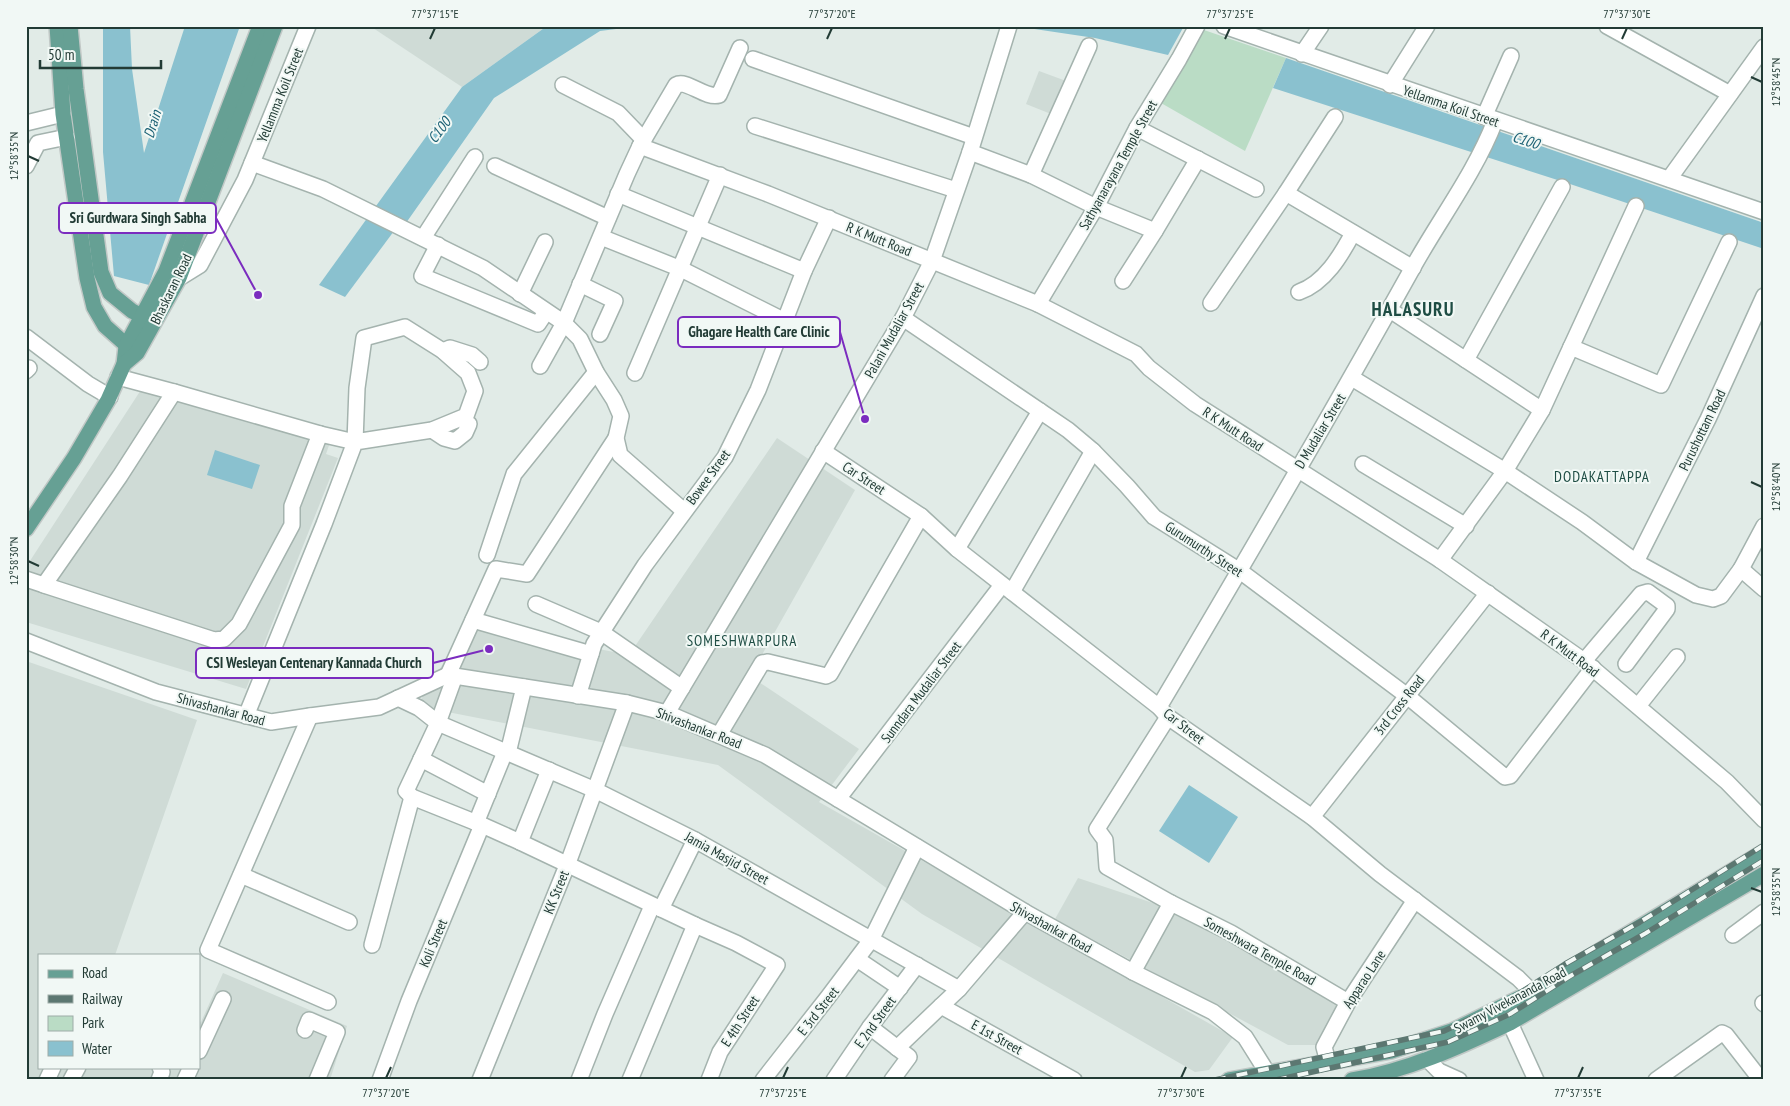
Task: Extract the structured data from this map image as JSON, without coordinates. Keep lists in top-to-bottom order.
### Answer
{
  "streets": {
    "main road": ["Bhaskaran Road", "Swamy Vivekananda Road"],
    "street": [
      "Yellamma Koil Street",
      "Sathyanarayana Temple Street",
      "R K Mutt Road",
      "Palani Mudaliar Street",
      "Purushottam Road",
      "D Mudaliar Street",
      "Bowee Street",
      "Car Street",
      "Gurumurthy Street",
      "Sunndara Mudaliar Street",
      "3rd Cross Road",
      "Shivashankar Road",
      "Jamia Masjid Street",
      "KK Street",
      "Koli Street",
      "Someshwara Temple Road",
      "Apparao Lane",
      "E 3rd Street",
      "E 4th Street",
      "E 2nd Street",
      "E 1st Street"
    ]
  },
  "crossings": [
    ["Yellamma Koil Street", "Bhaskaran Road"],
    ["Yellamma Koil Street", "D Mudaliar Street"],
    ["Sathyanarayana Temple Street", "R K Mutt Road"],
    ["R K Mutt Road", "Palani Mudaliar Street"],
    ["R K Mutt Road", "D Mudaliar Street"],
    ["R K Mutt Road", "Bowee Street"],
    ["R K Mutt Road", "Gurumurthy Street"],
    ["R K Mutt Road", "3rd Cross Road"],
    ["Palani Mudaliar Street", "Car Street"],
    ["Palani Mudaliar Street", "Gurumurthy Street"],
    ["Palani Mudaliar Street", "Shivashankar Road"],
    ["D Mudaliar Street", "Car Street"],
    ["D Mudaliar Street", "Gurumurthy Street"],
    ["D Mudaliar Street", "Someshwara Temple Road"],
    ["Bowee Street", "Shivashankar Road"],
    ["Car Street", "Sunndara Mudaliar Street"],
    ["Car Street", "3rd Cross Road"],
    ["Car Street", "Someshwara Temple Road"],
    ["Car Street", "Apparao Lane"],
    ["Car Street", "Swamy Vivekananda Road"],
    ["Gurumurthy Street", "Sunndara Mudaliar Street"],
    ["Gurumurthy Street", "3rd Cross Road"],
    ["Sunndara Mudaliar Street", "Shivashankar Road"],
    ["Shivashankar Road", "Jamia Masjid Street"],
    ["Shivashankar Road", "KK Street"],
    ["Shivashankar Road", "Koli Street"],
    ["Shivashankar Road", "Swamy Vivekananda Road"],
    ["Shivashankar Road", "E 3rd Street"],
    ["Jamia Masjid Street", "KK Street"],
    ["Jamia Masjid Street", "Koli Street"],
    ["Jamia Masjid Street", "E 3rd Street"],
    ["Jamia Masjid Street", "E 2nd Street"],
    ["Someshwara Temple Road", "Apparao Lane"],
    ["Apparao Lane", "Swamy Vivekananda Road"]
  ],
  "districts": ["HALASURU", "DODAKATTAPPA", "SOMESHWARPURA"],
  "water": ["Drain", "C100"],
  "places": ["Sri Gurdwara Singh Sabha", "Ghagare Health Care Clinic", "CSI Wesleyan Centenary Kannada Church"],
  "legend": [
    "Road",
    "Railway",
    "Park",
    "Water"
  ],
  "scale_bar": "50 m",
  "coordinates": [
    "77°37'15\"E",
    "77°37'20\"E",
    "77°37'25\"E",
    "77°37'30\"E",
    "12°58'45\"N",
    "12°58'35\"N",
    "12°58'40\"N",
    "12°58'30\"N",
    "77°37'35\"E"
  ]
}
